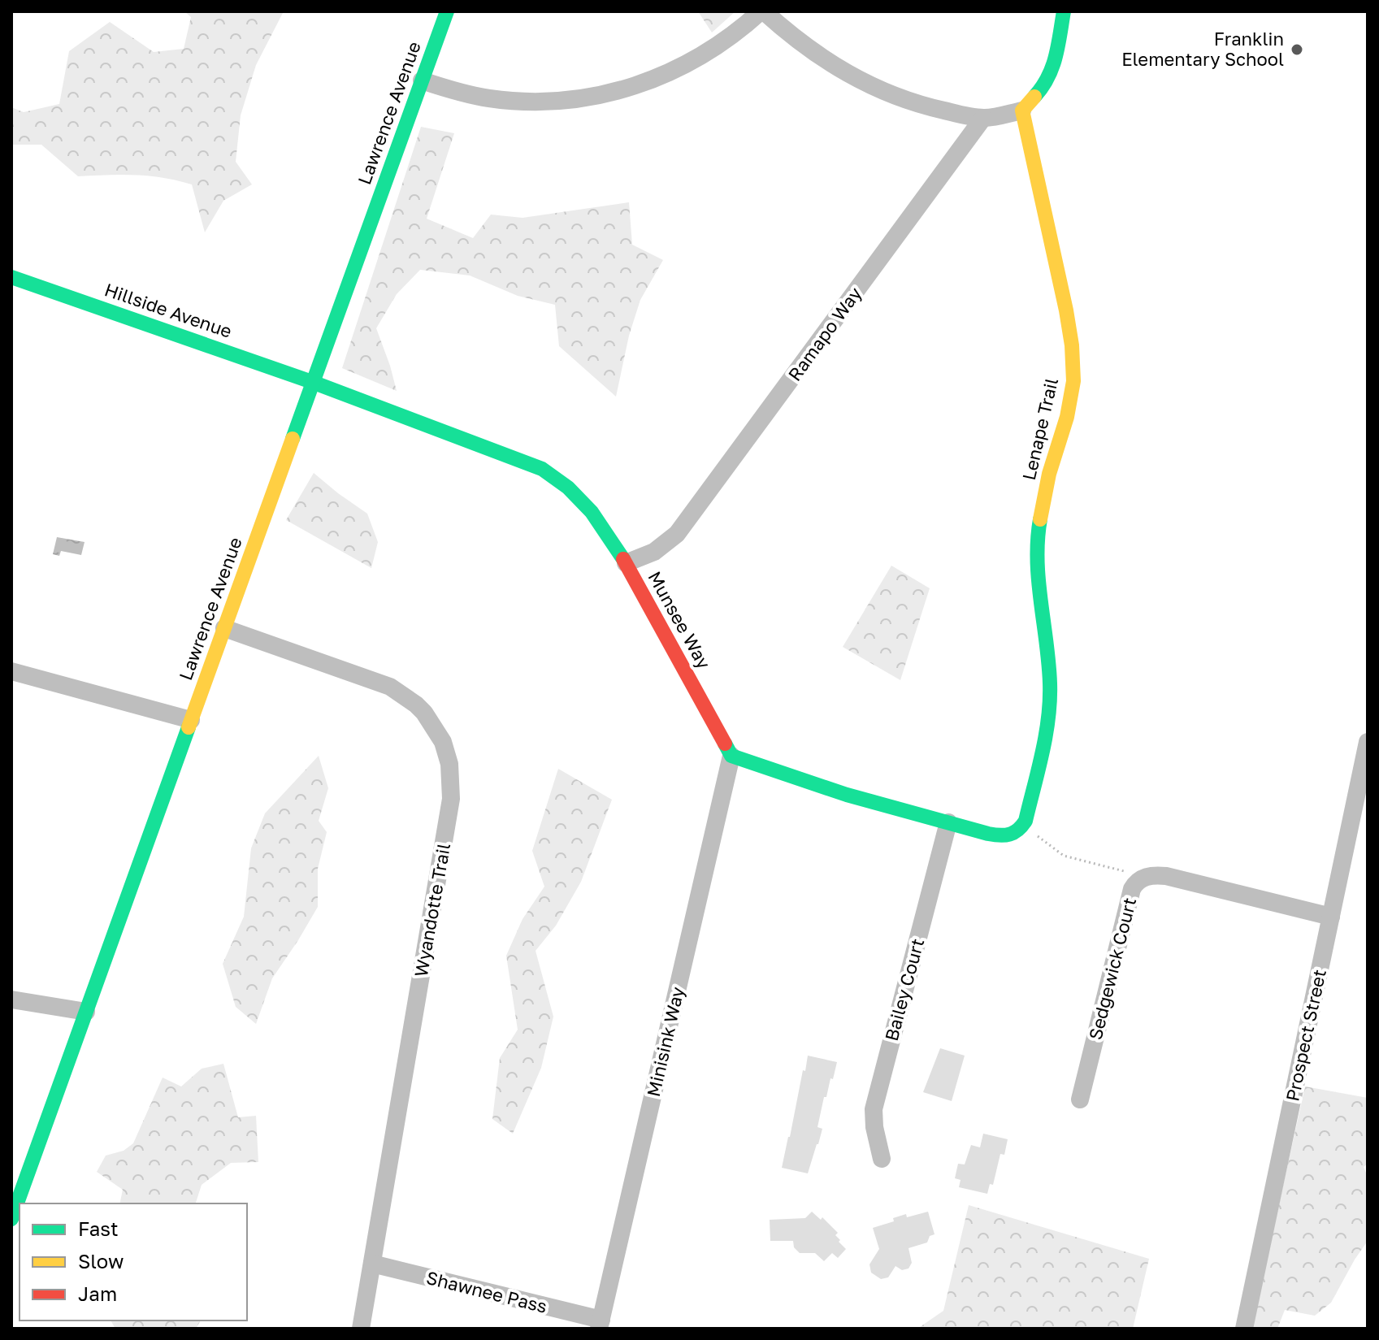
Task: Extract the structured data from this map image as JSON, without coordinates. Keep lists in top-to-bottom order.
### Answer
{
  "streets": {
    "street": [
      "Lawrence Avenue",
      "Hillside Avenue",
      "Ramapo Way",
      "Lenape Trail",
      "Munsee Way",
      "Wyandotte Trail",
      "Sedgewick Court",
      "Bailey Court",
      "Prospect Street",
      "Minisink Way",
      "Shawnee Pass"
    ]
  },
  "crossings": [
    ["Lawrence Avenue", "Hillside Avenue"],
    ["Lawrence Avenue", "Munsee Way"],
    ["Lawrence Avenue", "Wyandotte Trail"],
    ["Hillside Avenue", "Munsee Way"],
    ["Ramapo Way", "Munsee Way"],
    ["Munsee Way", "Minisink Way"],
    ["Wyandotte Trail", "Shawnee Pass"],
    ["Sedgewick Court", "Prospect Street"],
    ["Minisink Way", "Shawnee Pass"]
  ],
  "places": ["Franklin Elementary School"],
  "legend": ["Fast", "Slow", "Jam"]
}
